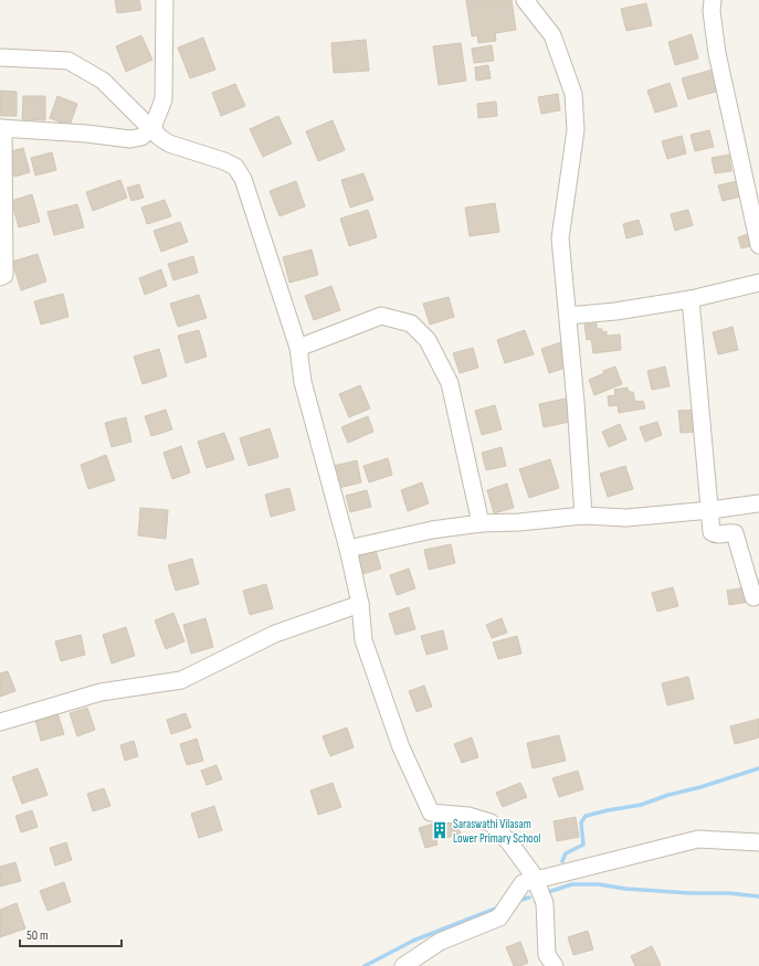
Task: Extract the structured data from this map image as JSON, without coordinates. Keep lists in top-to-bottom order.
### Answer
{
  "places": {
    "building": ["Saraswathi Vilasam Lower Primary School"]
  },
  "scale_bar": "50 m"
}
